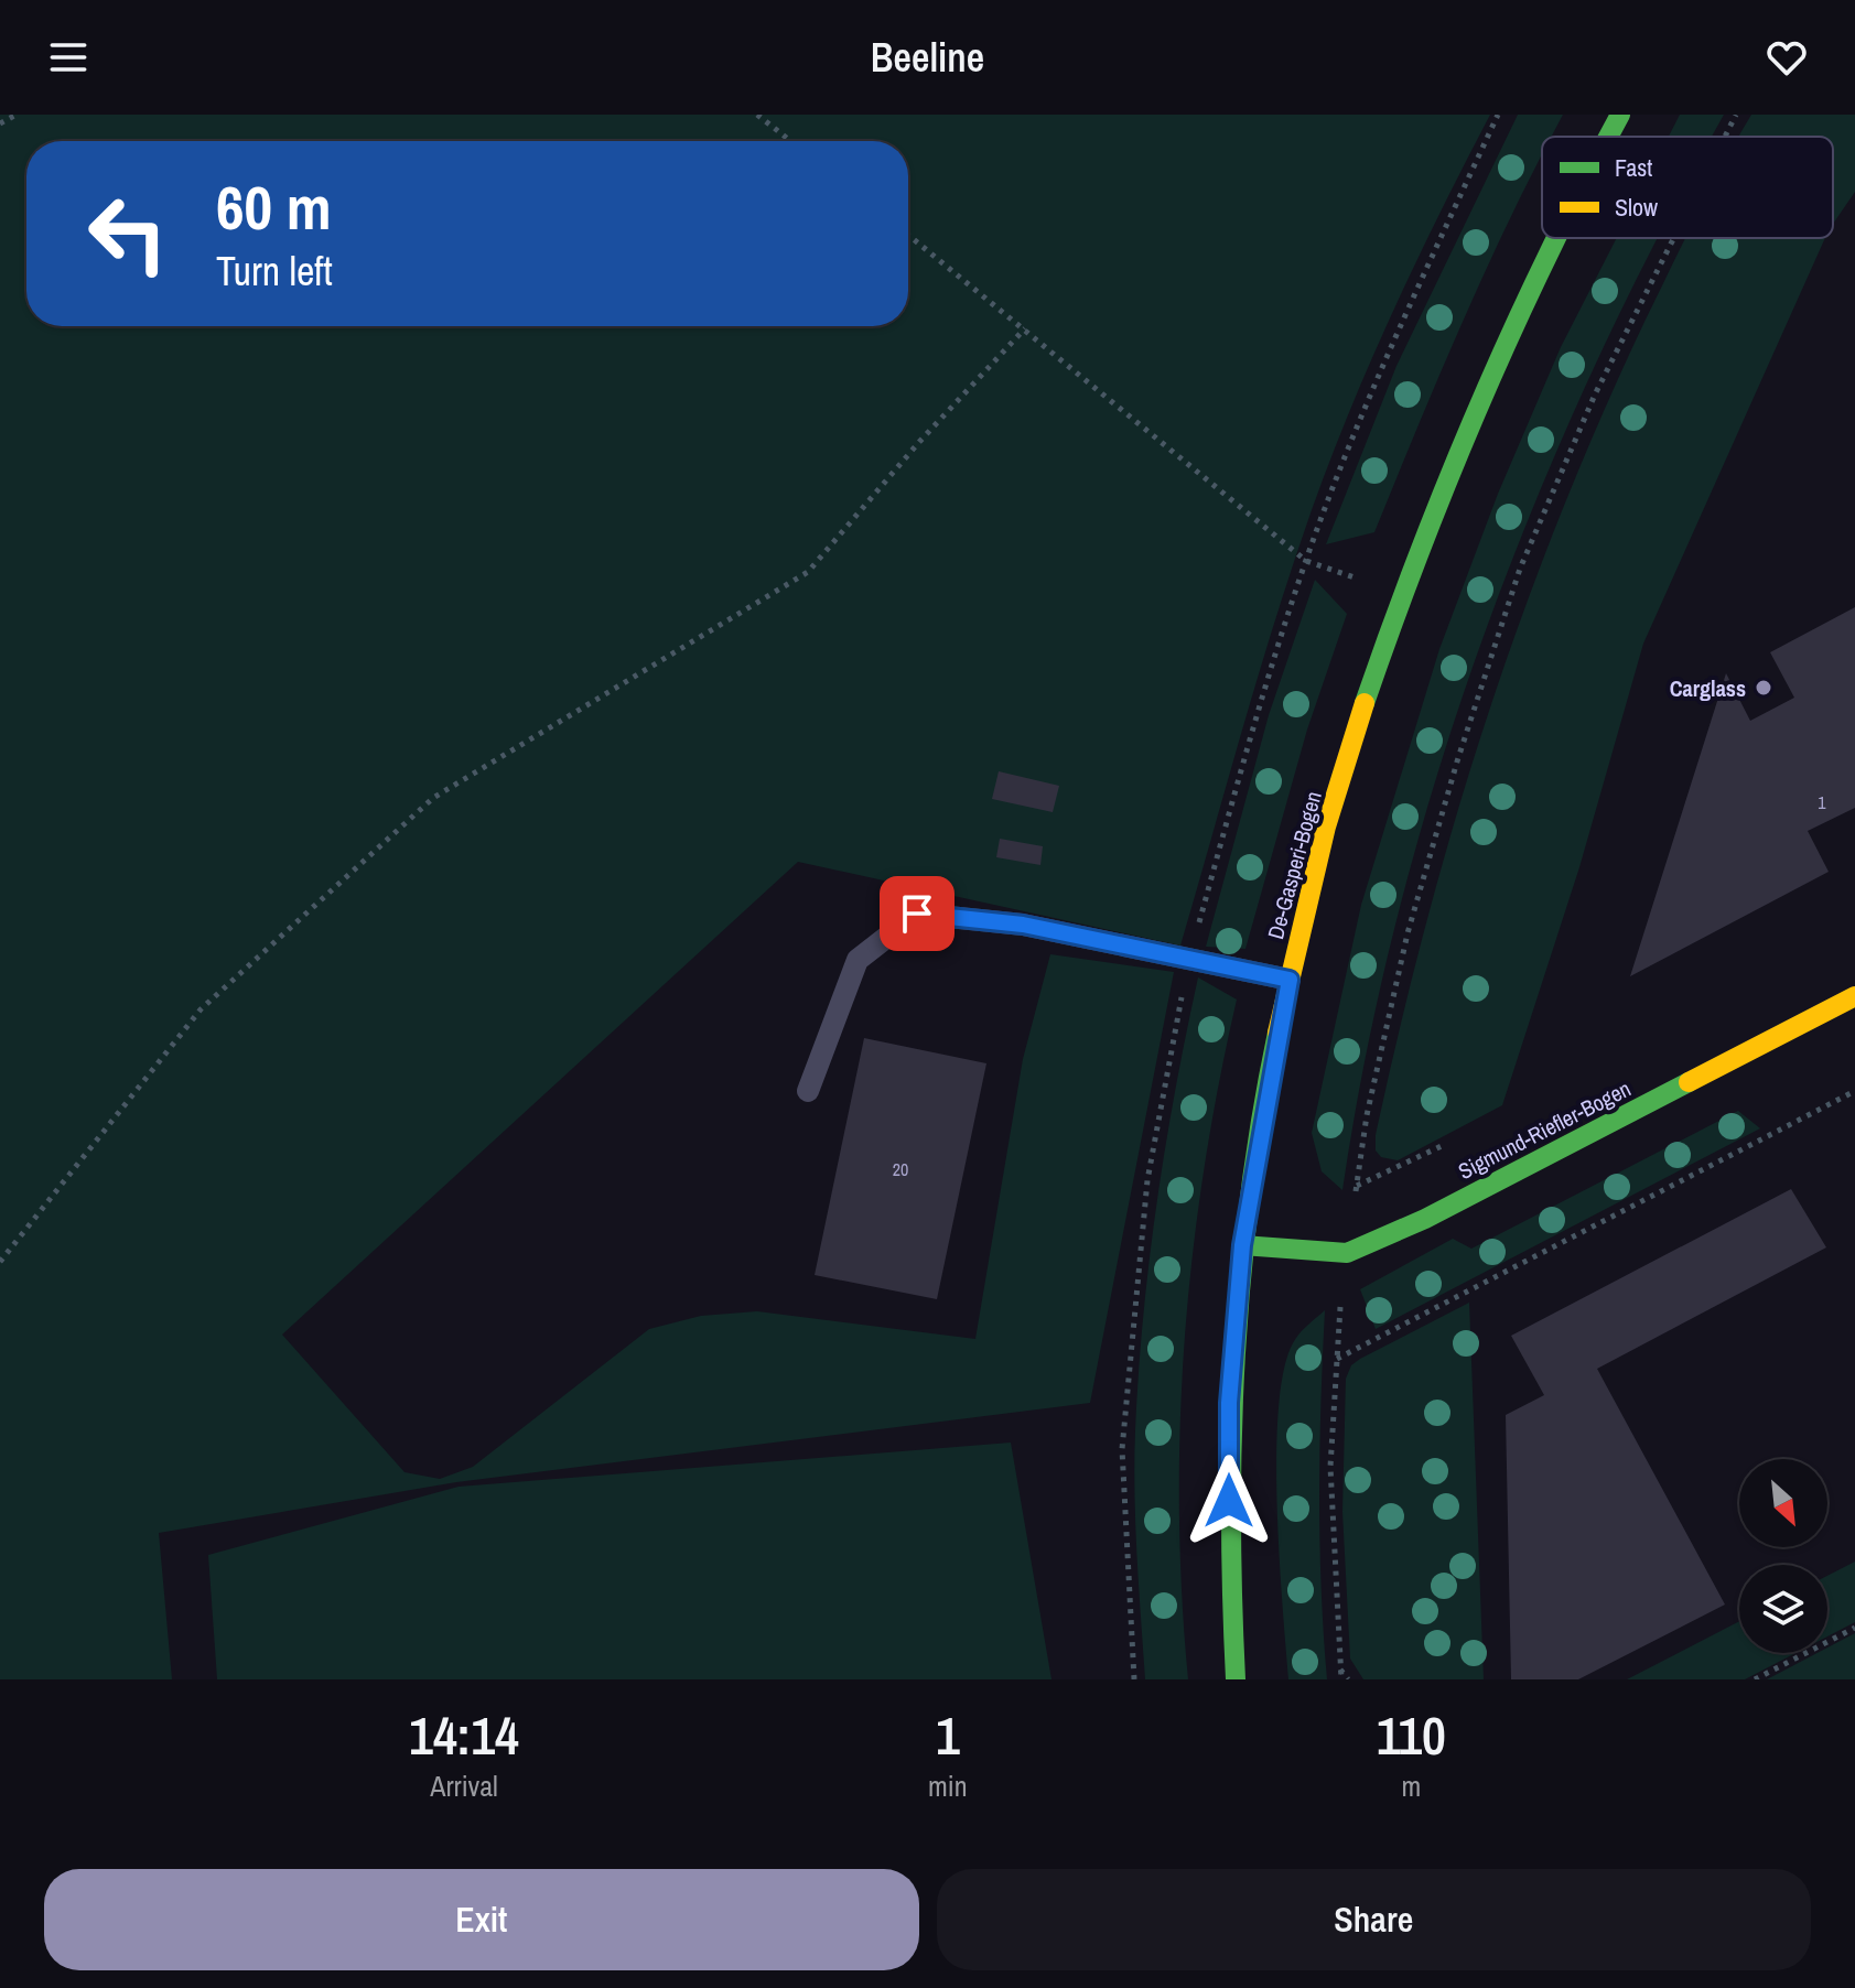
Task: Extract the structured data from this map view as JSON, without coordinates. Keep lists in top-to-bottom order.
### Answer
{
  "streets": {
    "main road": ["De-Gasperi-Bogen", "Sigmund-Riefler-Bogen"]
  },
  "crossings": [
    ["De-Gasperi-Bogen", "Sigmund-Riefler-Bogen"]
  ],
  "places": ["Carglass"],
  "house_numbers": ["1", "20"],
  "legend": ["Fast", "Slow"],
  "north": "bottom right",
  "page": {
    "header": "Beeline",
    "turn": ["60 m", "Turn left"],
    "eta": [
      "14:14",
      "Arrival",
      "1",
      "min",
      "110",
      "m"
    ],
    "buttons": ["Exit", "Share"]
  }
}
